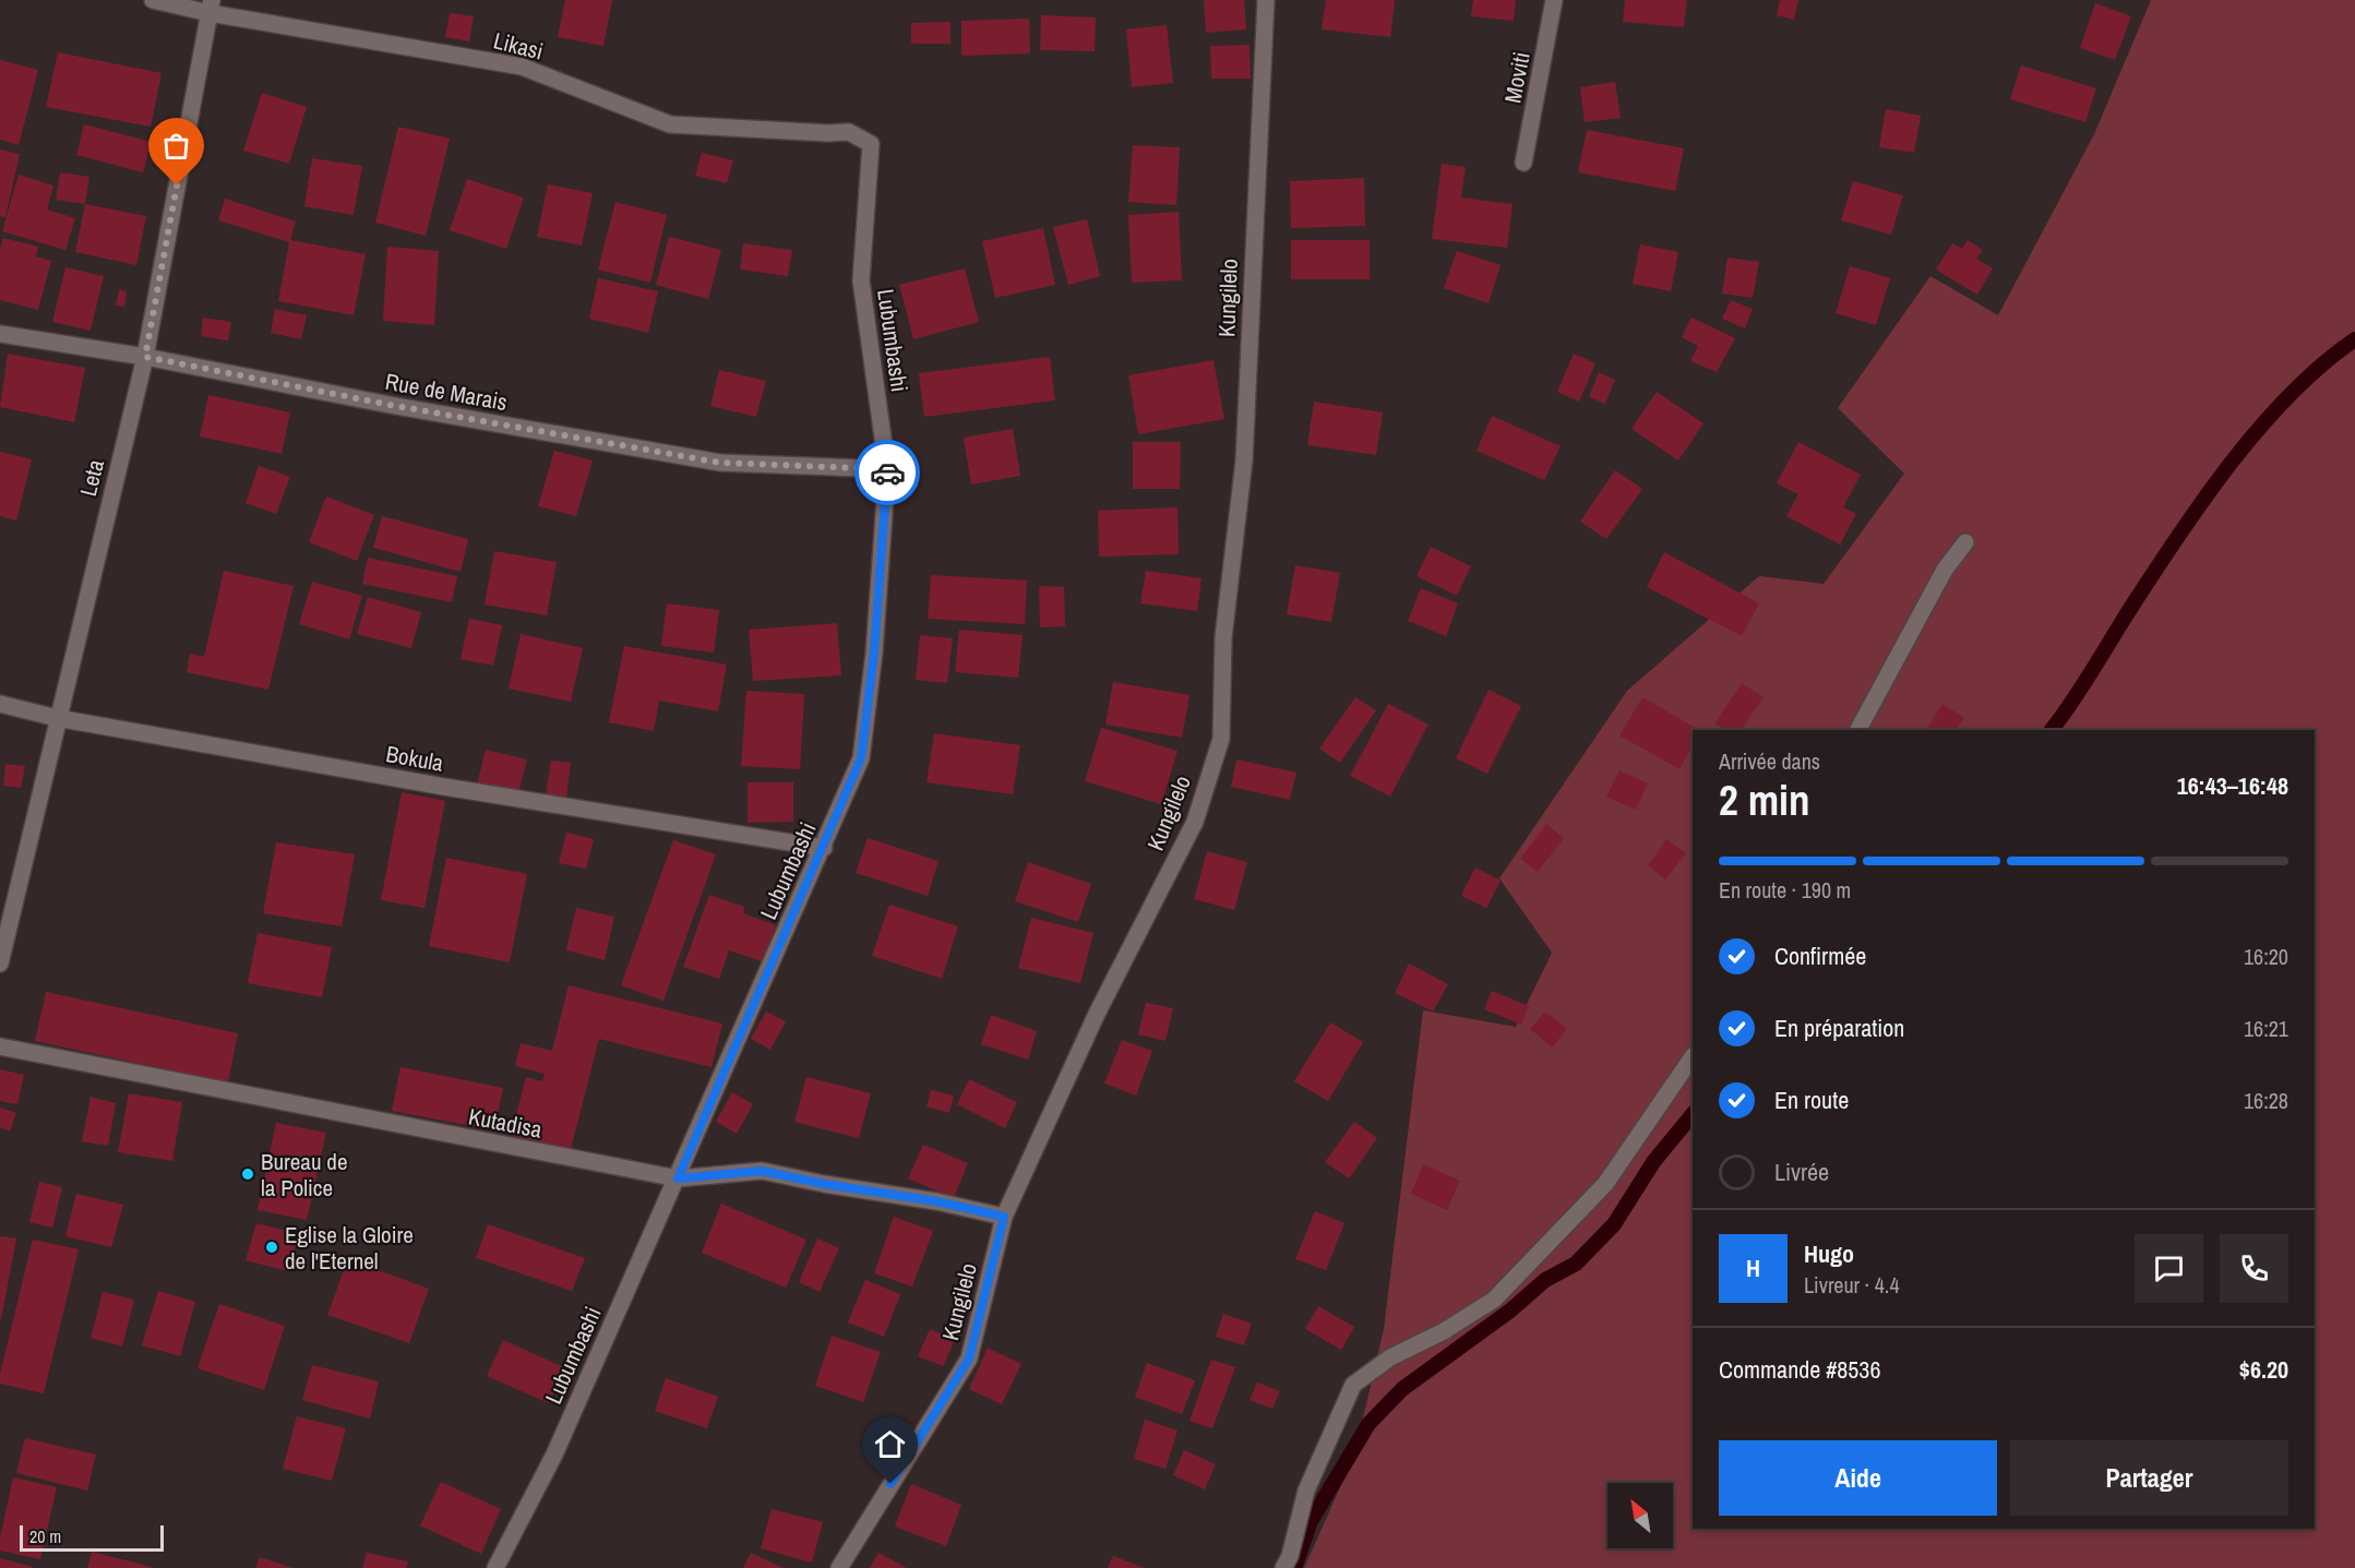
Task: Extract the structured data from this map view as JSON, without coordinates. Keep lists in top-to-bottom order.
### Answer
{
  "streets": {
    "street": [
      "Likasi",
      "Moviti",
      "Kungilelo",
      "Lubumbashi",
      "Rue de Marais",
      "Leta",
      "Bokula",
      "Kutadisa"
    ]
  },
  "crossings": [
    ["Likasi", "Lubumbashi"],
    ["Likasi", "Leta"],
    ["Kungilelo", "Kutadisa"],
    ["Lubumbashi", "Rue de Marais"],
    ["Lubumbashi", "Bokula"],
    ["Lubumbashi", "Kutadisa"],
    ["Rue de Marais", "Leta"],
    ["Leta", "Bokula"]
  ],
  "places": ["Bureau de la Police", "Eglise la Gloire de l'Eternel"],
  "scale_bar": "20 m",
  "north": "top left",
  "page": {
    "heading": ["2 min", "Arrivée dans", "16:43–16:48"],
    "panel": [
      "Hugo",
      "Livreur · 4.4",
      "Commande #8536",
      "$6.20"
    ],
    "bar": "En route · 190 m",
    "list": [
      ["Confirmée", "16:20"],
      ["En préparation", "16:21"],
      ["En route", "16:28"],
      "Livrée"
    ],
    "round": "H",
    "buttons": ["Aide", "Partager"],
    "scale": "20 m"
  }
}
